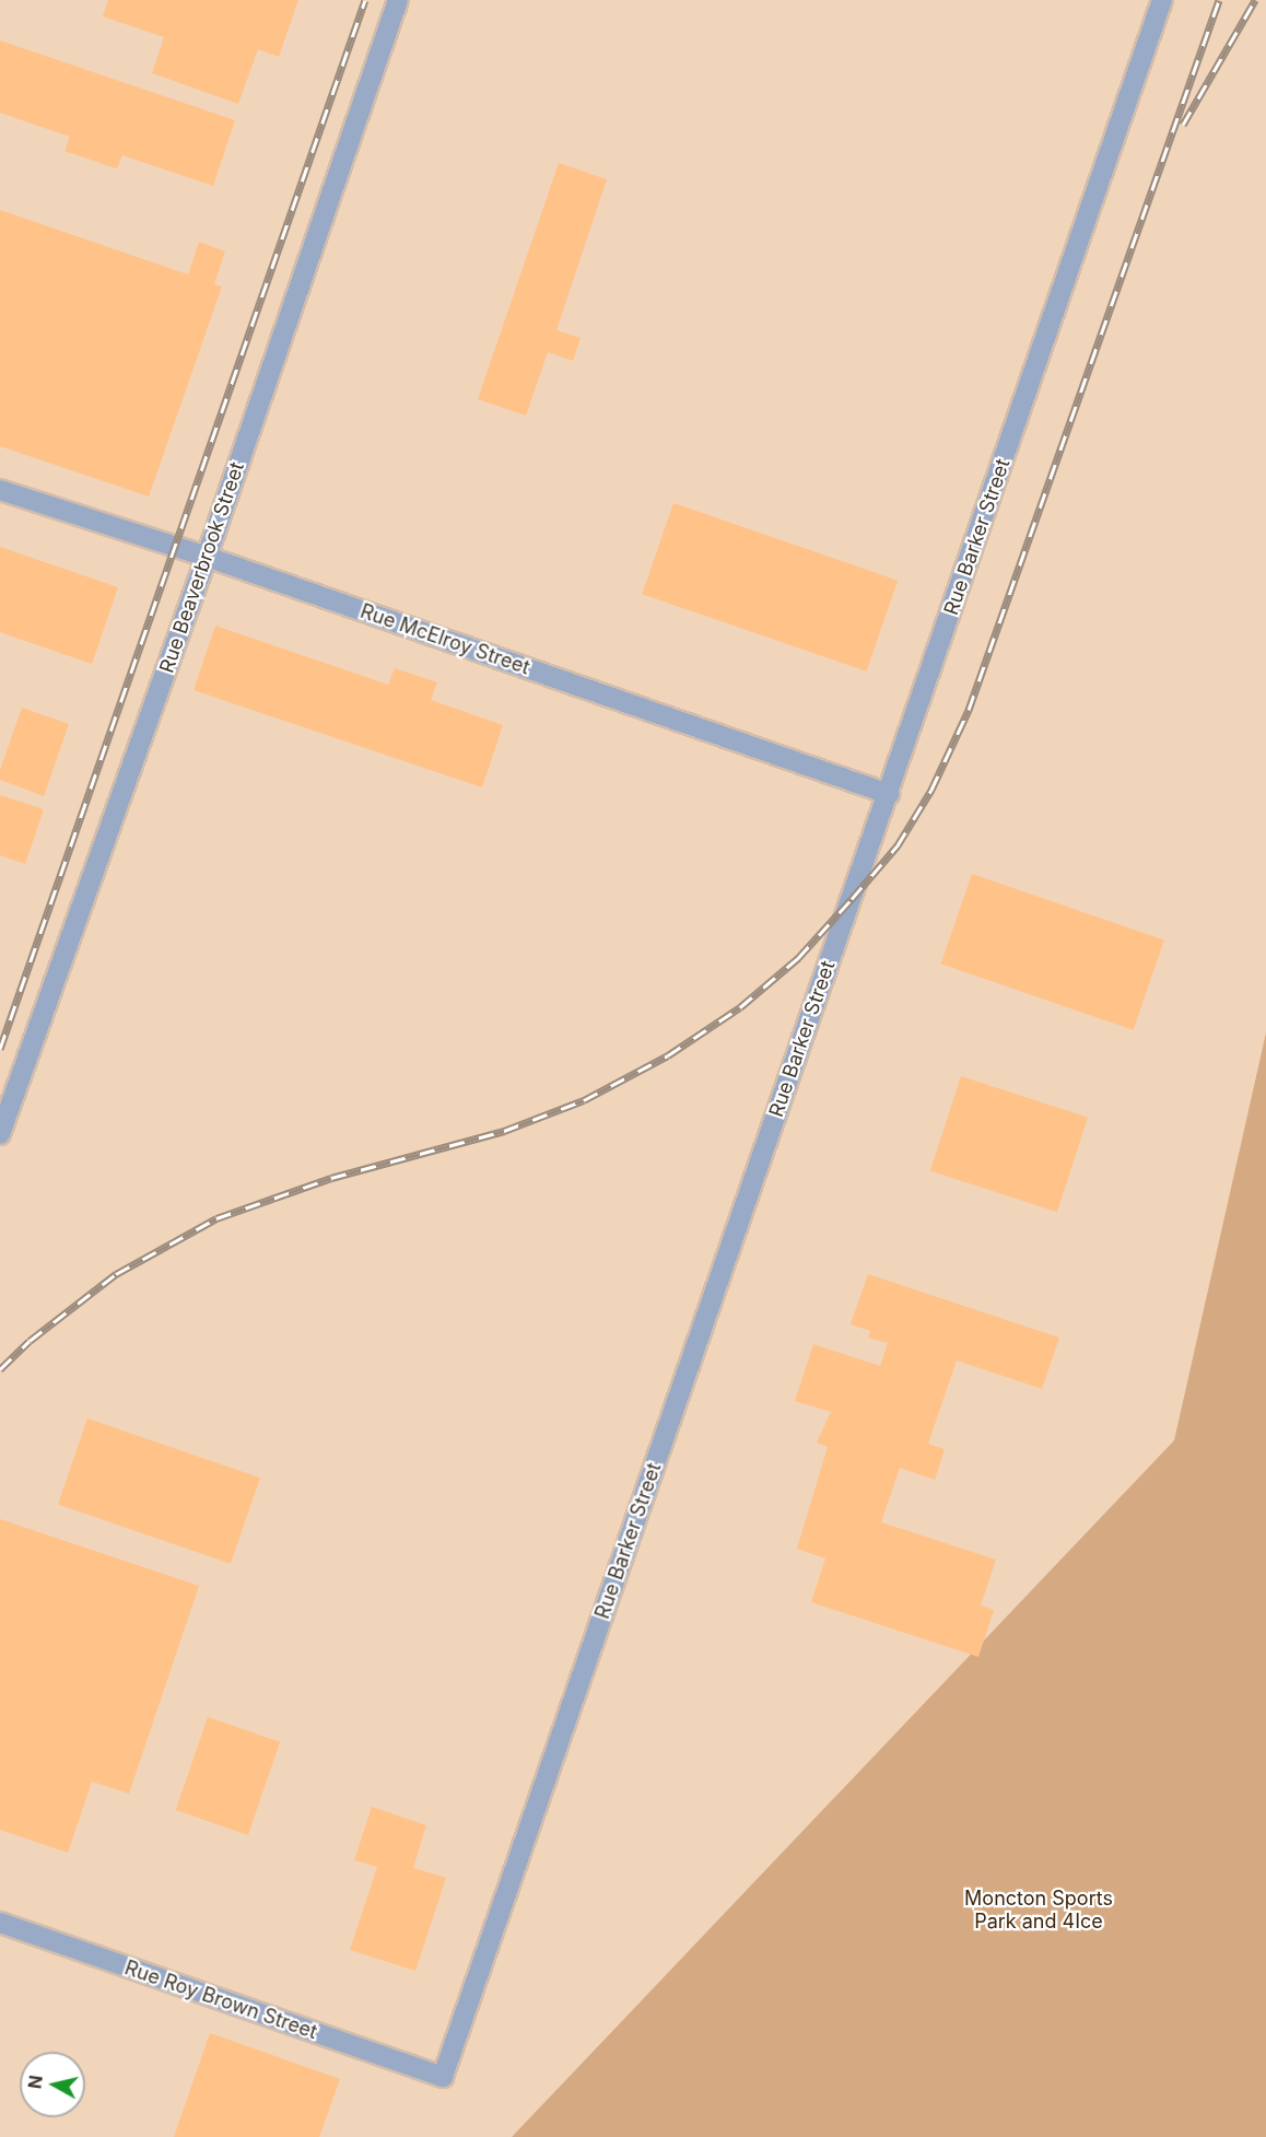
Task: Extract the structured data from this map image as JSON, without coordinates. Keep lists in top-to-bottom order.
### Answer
{
  "streets": {
    "street": [
      "Rue Barker Street",
      "Rue Beaverbrook Street",
      "Rue McElroy Street",
      "Rue Roy Brown Street"
    ]
  },
  "crossings": [
    ["Rue Barker Street", "Rue McElroy Street"],
    ["Rue Barker Street", "Rue Roy Brown Street"],
    ["Rue Beaverbrook Street", "Rue McElroy Street"]
  ],
  "parks": ["Moncton Sports Park and 4Ice"],
  "north": "left"
}
